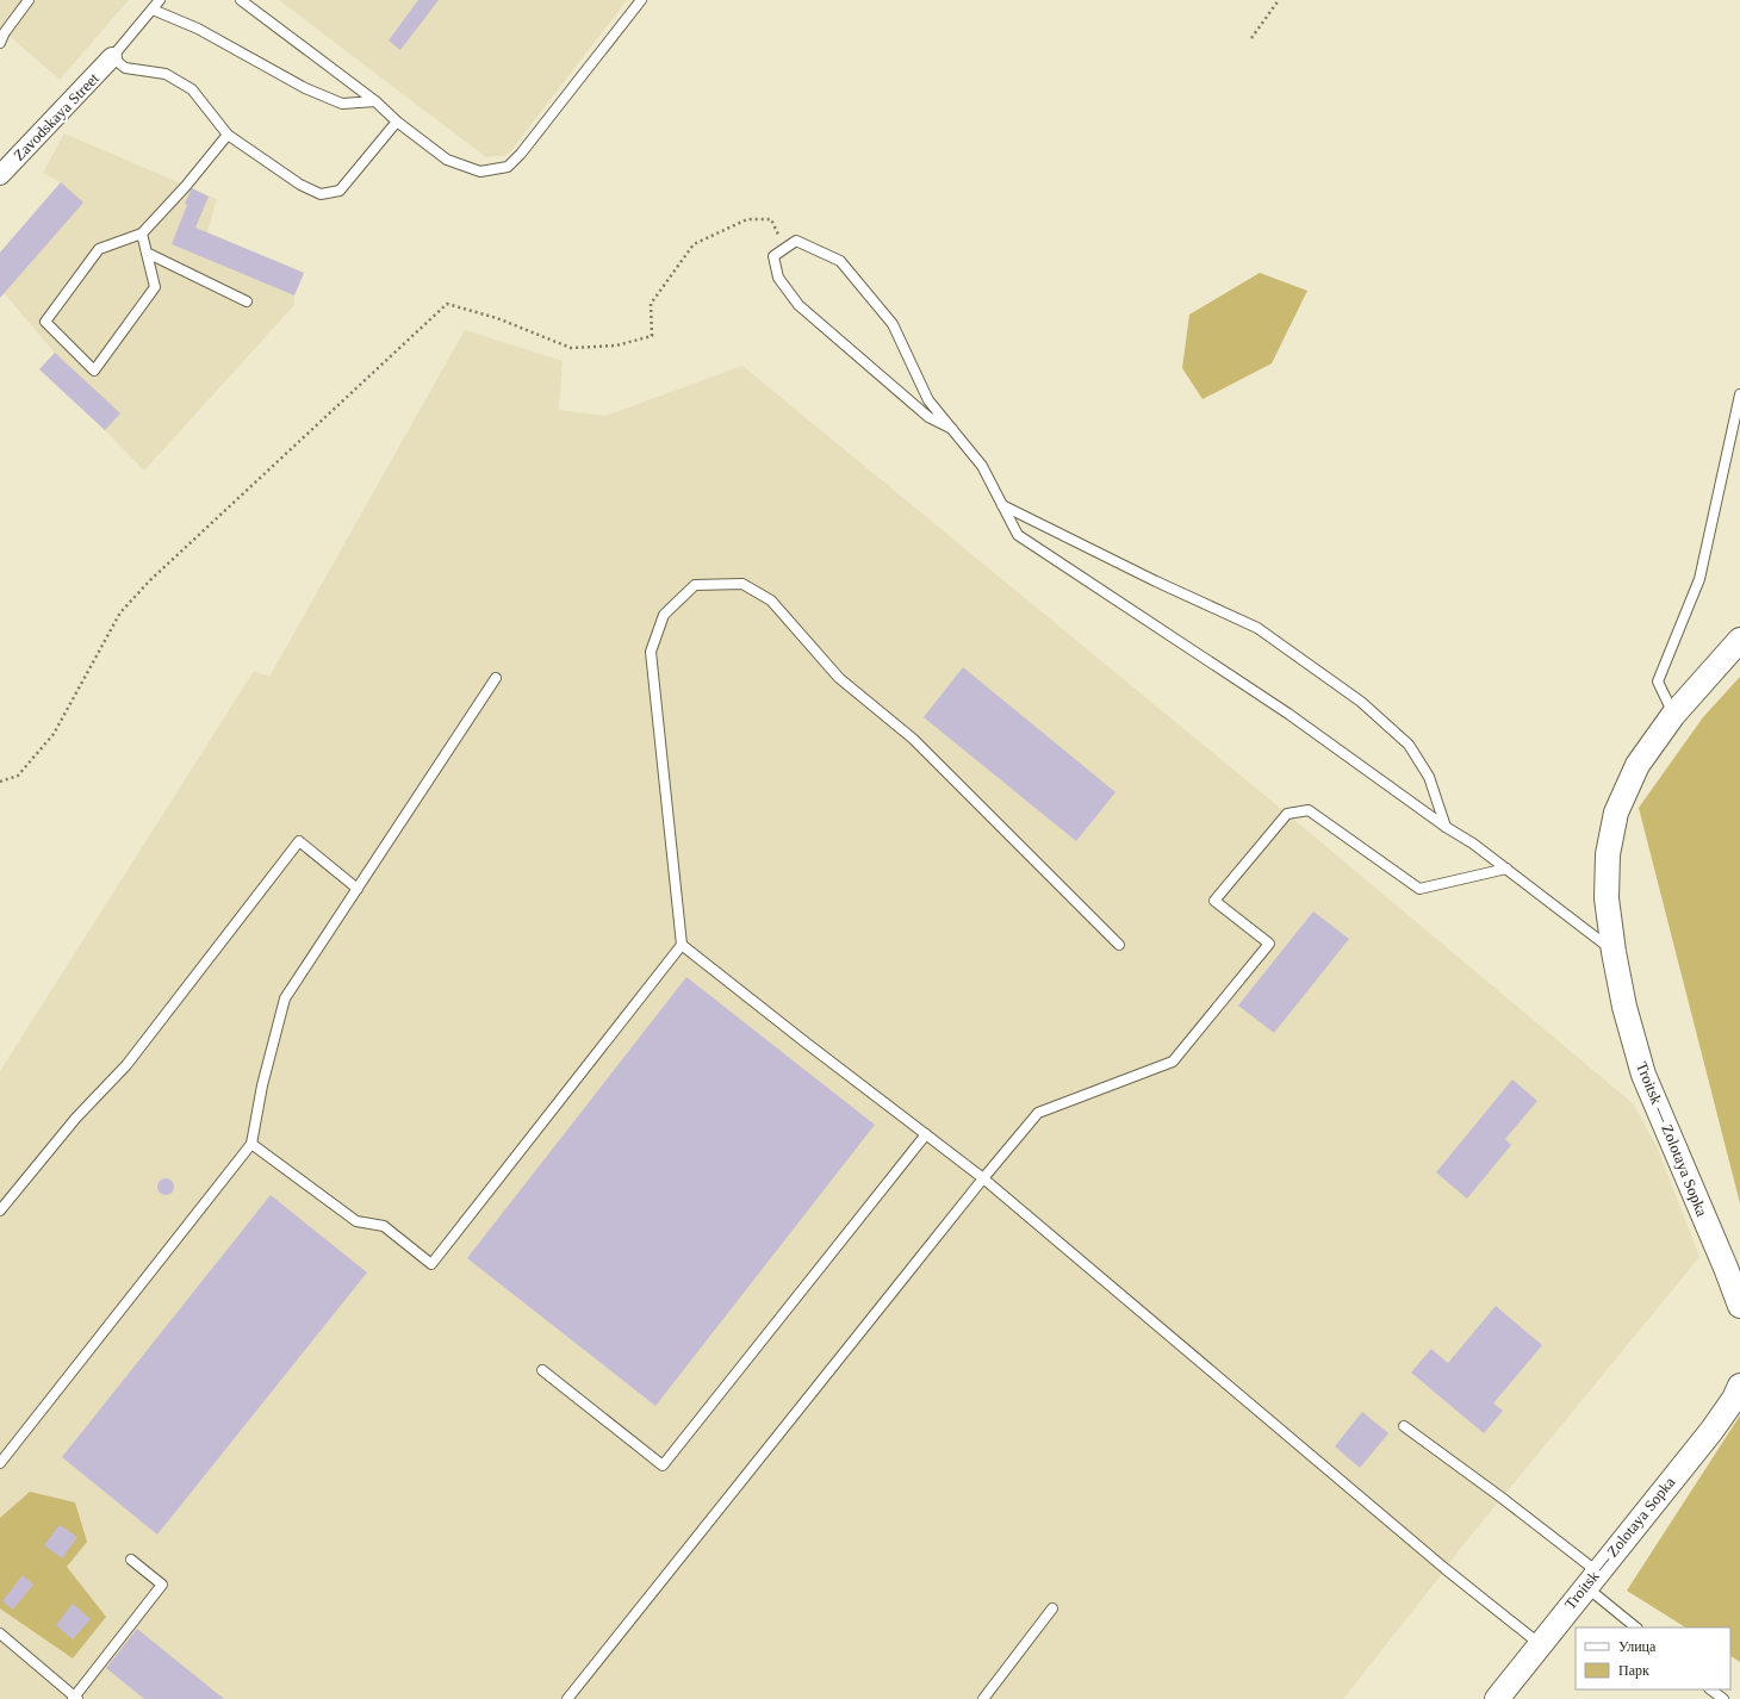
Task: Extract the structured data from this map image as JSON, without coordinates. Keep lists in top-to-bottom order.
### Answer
{
  "streets": {
    "street": ["Zavodskaya Street", "Troitsk — Zolotaya Sopka"]
  },
  "legend": ["Улица", "Парк"]
}
